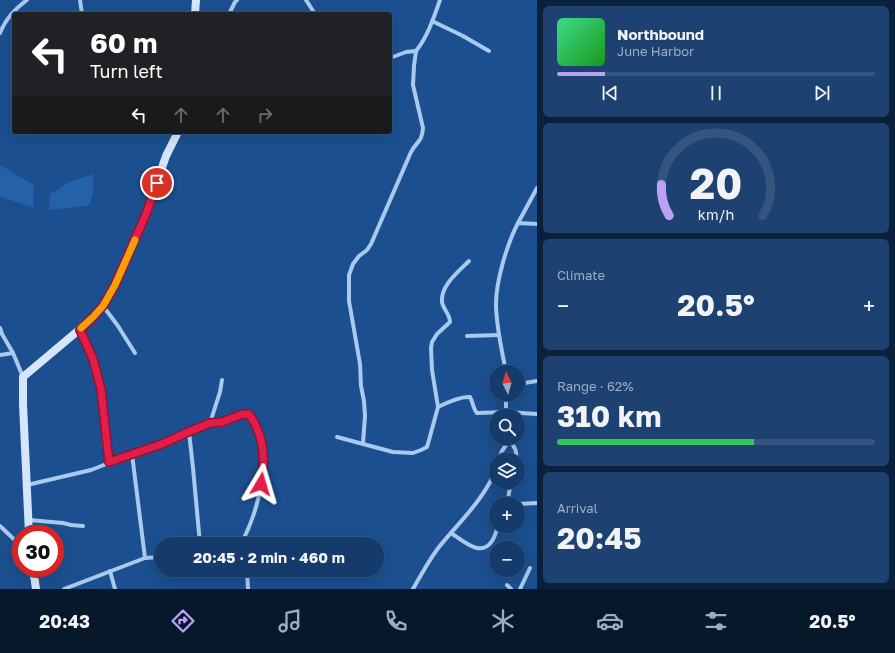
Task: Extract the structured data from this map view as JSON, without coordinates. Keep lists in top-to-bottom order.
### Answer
{
  "north": "top",
  "page": {
    "turn": ["60 m", "Turn left"],
    "song": ["Northbound", "June Harbor"],
    "tile": [
      "Climate",
      ["Range · 62%", "310 km"],
      ["Arrival", "20:45"]
    ],
    "heat": ["−", "20.5°", "+"],
    "map_buttons": ["+", "−"],
    "limit": "30",
    "trip": "20:45 · 2 min · 460 m",
    "tabs": ["20:43", "20.5°"],
    "gauge": ["20", "km/h"]
  }
}
